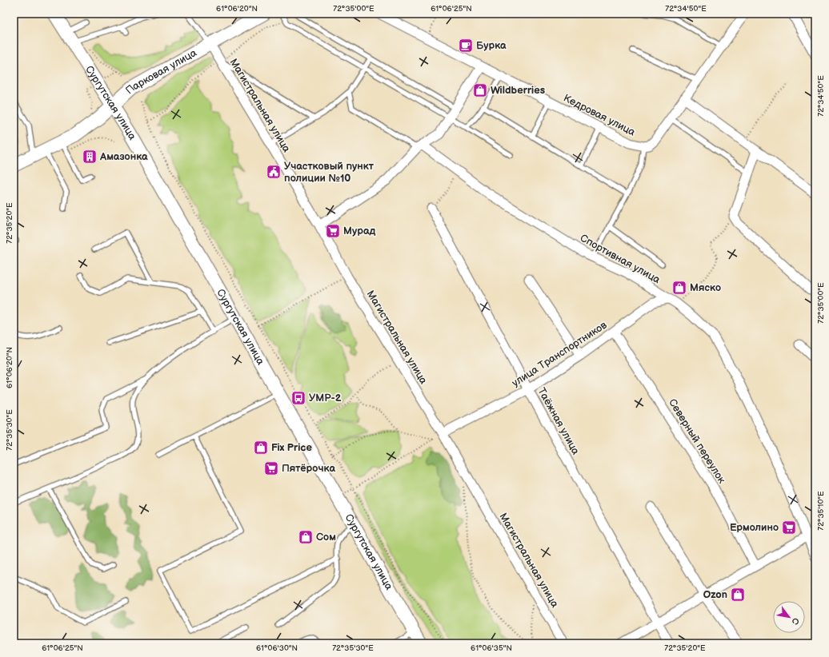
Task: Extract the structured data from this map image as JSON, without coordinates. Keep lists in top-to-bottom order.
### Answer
{
  "streets": {
    "main road": ["Парковая улица", "Сургутская улица"],
    "street": [
      "Магистральная улица",
      "Кедровая улица",
      "Спортивная улица",
      "улица Транспортников",
      "Таёжная улица",
      "Северный переулок"
    ]
  },
  "crossings": [
    ["Парковая улица", "Сургутская улица"],
    ["Парковая улица", "Магистральная улица"],
    ["Магистральная улица", "улица Транспортников"],
    ["Спортивная улица", "улица Транспортников"],
    ["улица Транспортников", "Таёжная улица"],
    ["улица Транспортников", "Северный переулок"]
  ],
  "places": {
    "cafe": ["Бурка"],
    "shop": [
      "Wildberries",
      "Мяско",
      "Fix Price",
      "Сом",
      "Ozon"
    ],
    "building": ["Амазонка"],
    "public building": ["Участковый пункт полиции №10"],
    "supermarket": ["Мурад", "Пятёрочка", "Ермолино"],
    "bus stop": ["УМР-2"]
  },
  "north": "bottom right",
  "coordinates": [
    "61°06'20\"N",
    "72°35'00\"E",
    "61°06'25\"N",
    "72°34'50\"E",
    "72°35'20\"E",
    "72°35'30\"E",
    "72°35'10\"E",
    "61°06'30\"N",
    "61°06'35\"N"
  ]
}
